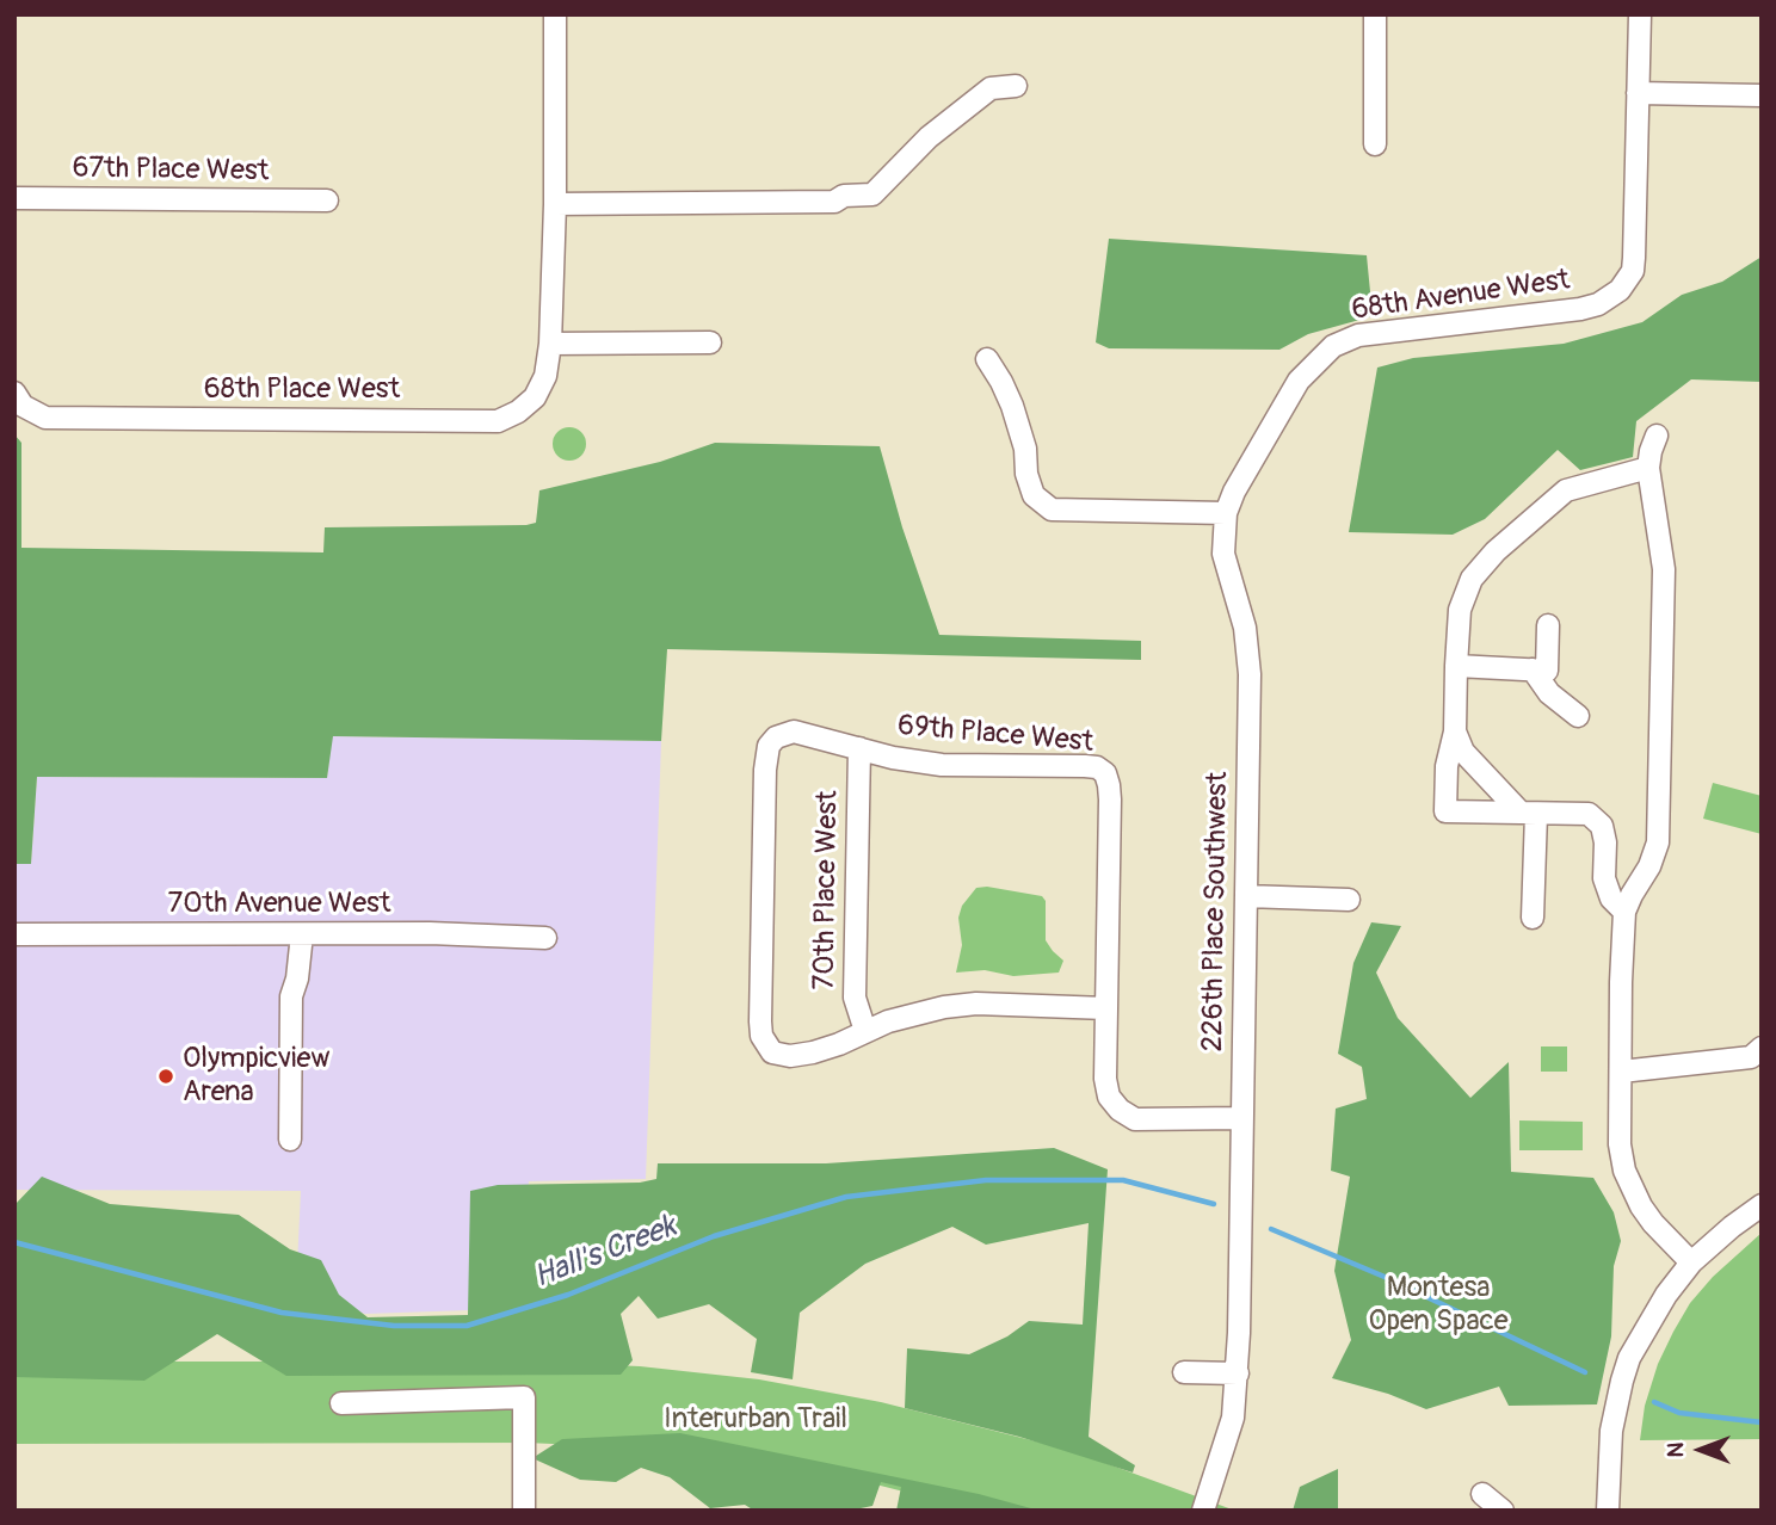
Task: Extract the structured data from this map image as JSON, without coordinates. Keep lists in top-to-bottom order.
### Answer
{
  "streets": {
    "street": [
      "67th Place West",
      "68th Avenue West",
      "68th Place West",
      "69th Place West",
      "70th Place West",
      "70th Avenue West",
      "226th Place Southwest"
    ]
  },
  "crossings": [
    ["68th Avenue West", "226th Place Southwest"],
    ["69th Place West", "70th Place West"]
  ],
  "water": ["Hall's Creek"],
  "parks": ["Montesa Open Space", "Interurban Trail"],
  "places": ["Olympicview Arena"],
  "north": "left"
}
